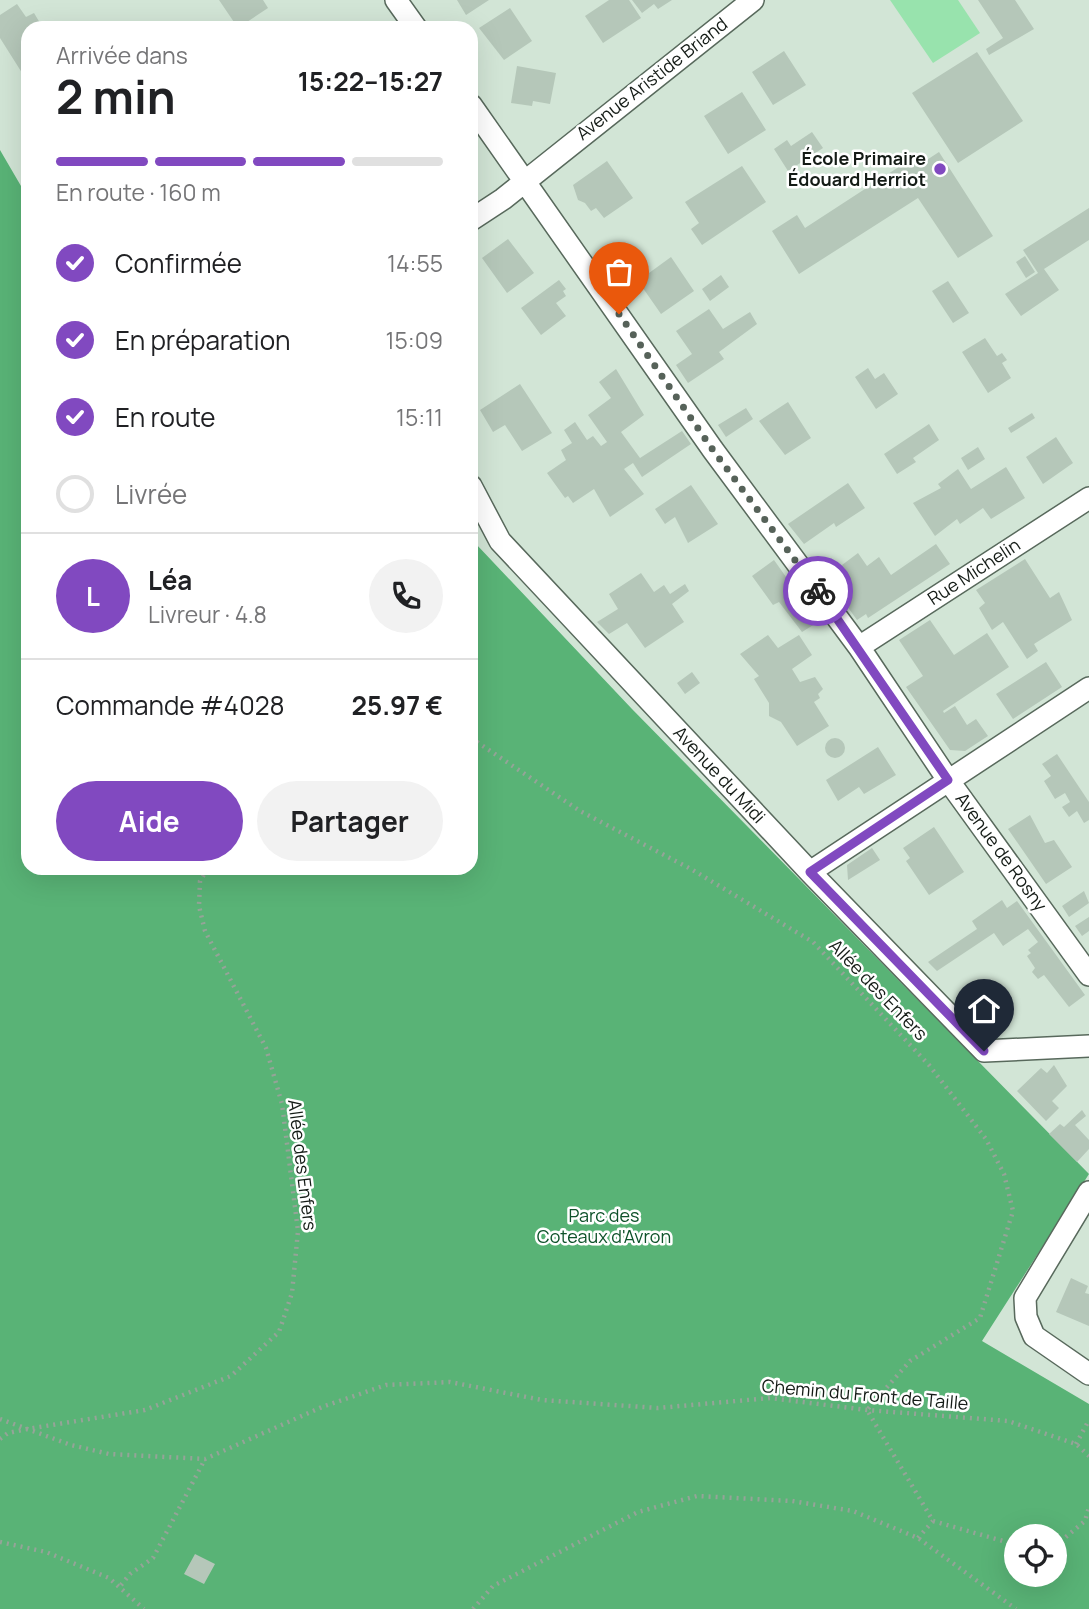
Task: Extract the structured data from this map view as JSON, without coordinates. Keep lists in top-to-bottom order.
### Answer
{
  "streets": {
    "street": [
      "Avenue Aristide Briand",
      "Rue Michelin",
      "Avenue du Midi",
      "Avenue de Rosny"
    ],
    "path": ["Allée des Enfers", "Chemin du Front de Taille"]
  },
  "crossings": [
    ["Avenue Aristide Briand", "Avenue de Rosny"],
    ["Rue Michelin", "Avenue de Rosny"],
    ["Allée des Enfers", "Chemin du Front de Taille"]
  ],
  "parks": ["Parc des Coteaux d'Avron"],
  "places": ["École Primaire Édouard Herriot"],
  "page": {
    "heading": ["2 min", "Arrivée dans", "15:22–15:27"],
    "panel": [
      "Léa",
      "Livreur · 4.8",
      "Commande #4028",
      "25.97 €"
    ],
    "bar": "En route · 160 m",
    "list": [
      ["Confirmée", "14:55"],
      ["En préparation", "15:09"],
      ["En route", "15:11"],
      "Livrée"
    ],
    "round": "L",
    "buttons": ["Aide", "Partager"]
  }
}
